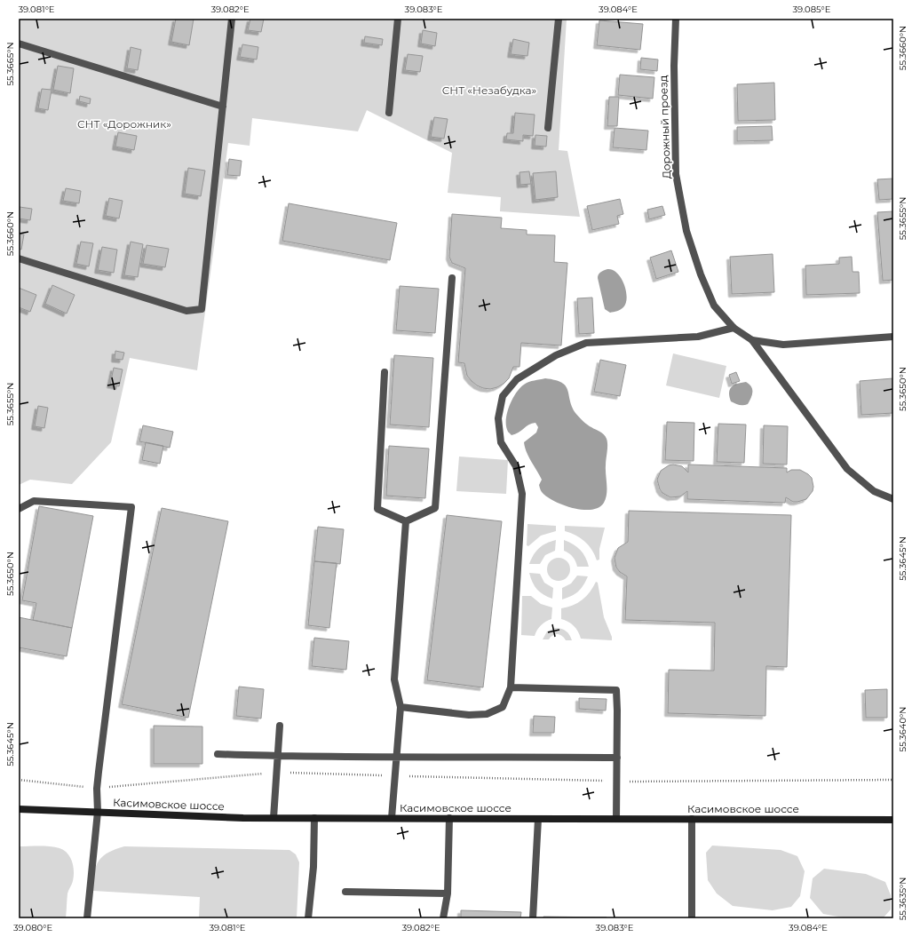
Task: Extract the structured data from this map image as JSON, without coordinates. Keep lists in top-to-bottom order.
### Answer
{
  "streets": {
    "main road": ["Касимовское шоссе"],
    "street": ["Дорожный проезд"]
  },
  "parks": ["СНТ «Незабудка»", "СНТ «Дорожник»"],
  "coordinates": [
    "39.081°E",
    "39.082°E",
    "39.083°E",
    "39.084°E",
    "39.085°E",
    "55.3660°N",
    "55.3665°N",
    "55.3655°N",
    "55.3650°N",
    "55.3645°N",
    "55.3640°N",
    "55.3635°N",
    "39.080°E"
  ]
}
